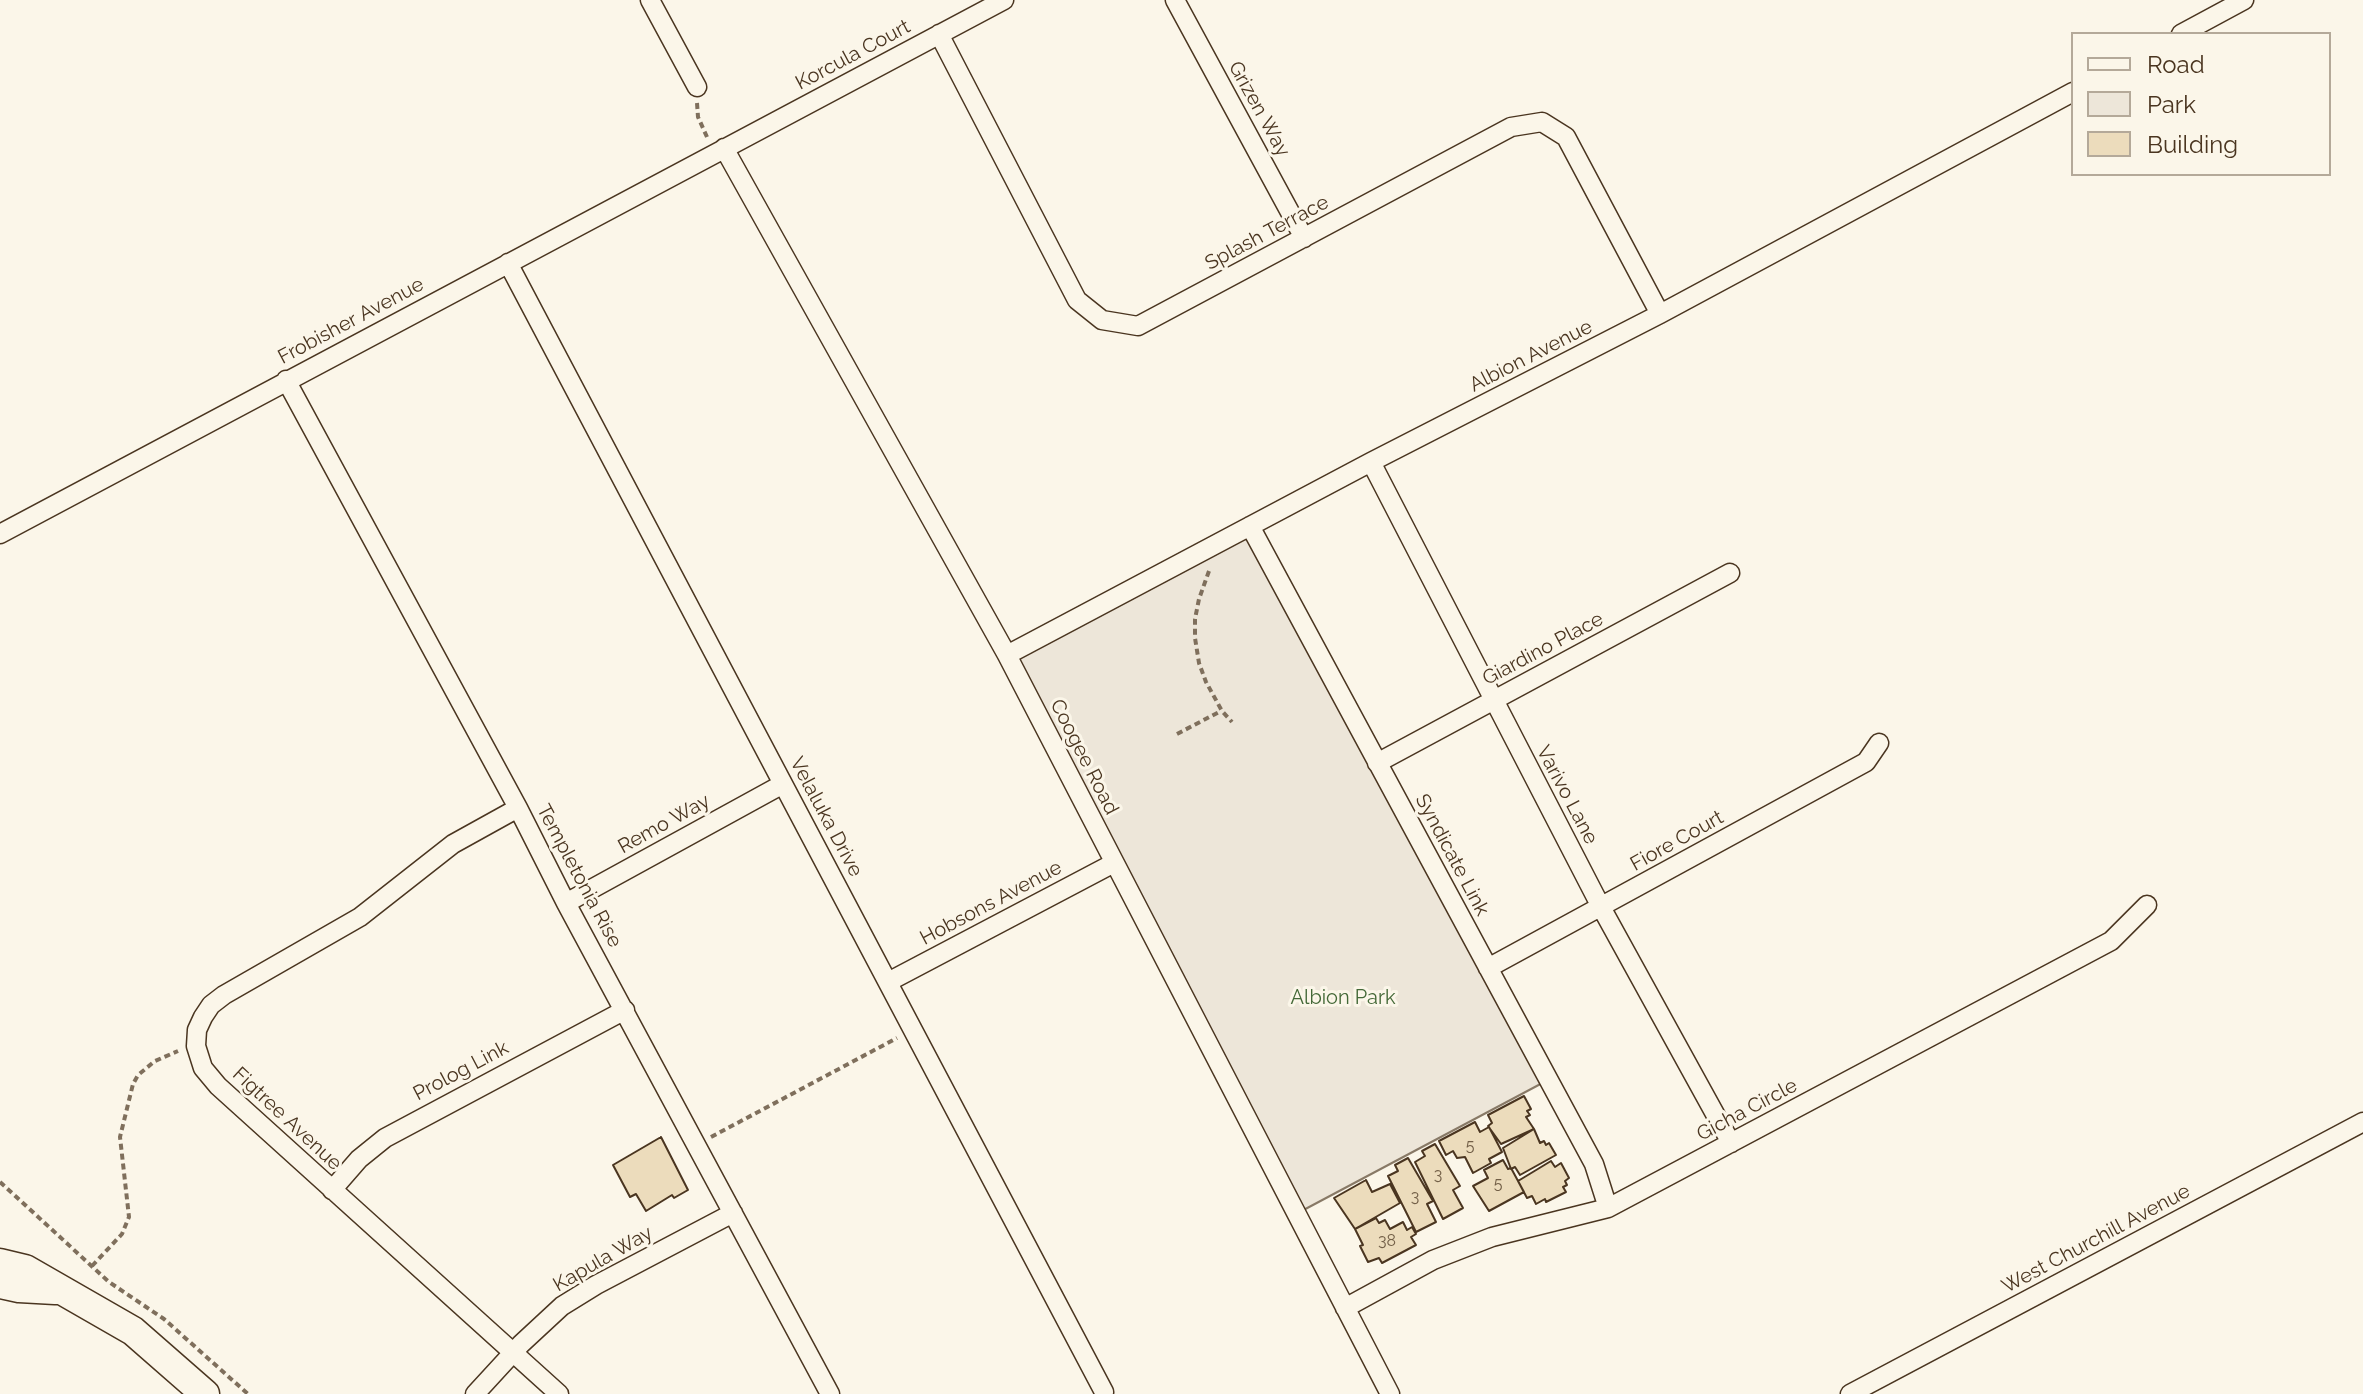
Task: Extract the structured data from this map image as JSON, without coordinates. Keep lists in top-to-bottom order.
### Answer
{
  "streets": {
    "street": [
      "Korcula Court",
      "Grizen Way",
      "Splash Terrace",
      "Frobisher Avenue",
      "Albion Avenue",
      "Giardino Place",
      "Coogee Road",
      "Varivo Lane",
      "Velaluka Drive",
      "Remo Way",
      "Fiore Court",
      "Syndicate Link",
      "Templetonia Rise",
      "Hobsons Avenue",
      "Prolog Link",
      "Gicha Circle",
      "Figtree Avenue",
      "West Churchill Avenue",
      "Kapula Way"
    ]
  },
  "crossings": [
    ["Korcula Court", "Splash Terrace"],
    ["Korcula Court", "Frobisher Avenue"],
    ["Korcula Court", "Coogee Road"],
    ["Grizen Way", "Splash Terrace"],
    ["Splash Terrace", "Albion Avenue"],
    ["Frobisher Avenue", "Coogee Road"],
    ["Frobisher Avenue", "Velaluka Drive"],
    ["Frobisher Avenue", "Templetonia Rise"],
    ["Albion Avenue", "Coogee Road"],
    ["Albion Avenue", "Varivo Lane"],
    ["Albion Avenue", "Syndicate Link"],
    ["Giardino Place", "Varivo Lane"],
    ["Giardino Place", "Syndicate Link"],
    ["Coogee Road", "Hobsons Avenue"],
    ["Coogee Road", "Gicha Circle"],
    ["Varivo Lane", "Fiore Court"],
    ["Varivo Lane", "Gicha Circle"],
    ["Velaluka Drive", "Remo Way"],
    ["Velaluka Drive", "Hobsons Avenue"],
    ["Remo Way", "Templetonia Rise"],
    ["Fiore Court", "Syndicate Link"],
    ["Syndicate Link", "Gicha Circle"],
    ["Templetonia Rise", "Prolog Link"],
    ["Templetonia Rise", "Kapula Way"],
    ["Prolog Link", "Figtree Avenue"],
    ["Figtree Avenue", "Kapula Way"]
  ],
  "parks": ["Albion Park"],
  "house_numbers": [
    "5",
    "3",
    "5",
    "3",
    "38"
  ],
  "legend": ["Road", "Park", "Building"]
}
